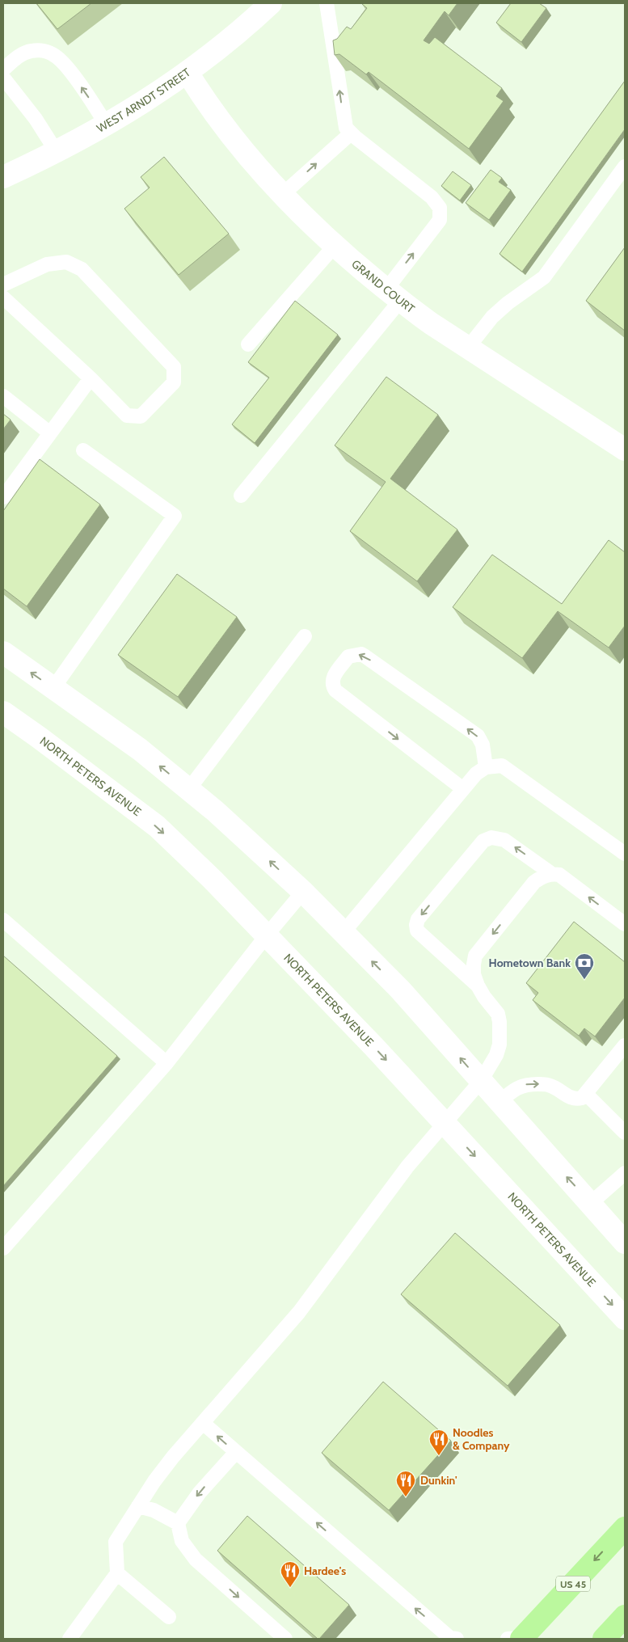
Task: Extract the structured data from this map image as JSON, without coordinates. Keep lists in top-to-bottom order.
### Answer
{
  "streets": {
    "main road": [
      "WEST ARNDT STREET",
      "GRAND COURT",
      "NORTH PETERS AVENUE",
      "US 45"
    ]
  },
  "crossings": [
    ["WEST ARNDT STREET", "GRAND COURT"]
  ],
  "places": {
    "bank": ["Hometown Bank"],
    "restaurant": ["Noodles & Company", "Dunkin'", "Hardee's"]
  }
}
